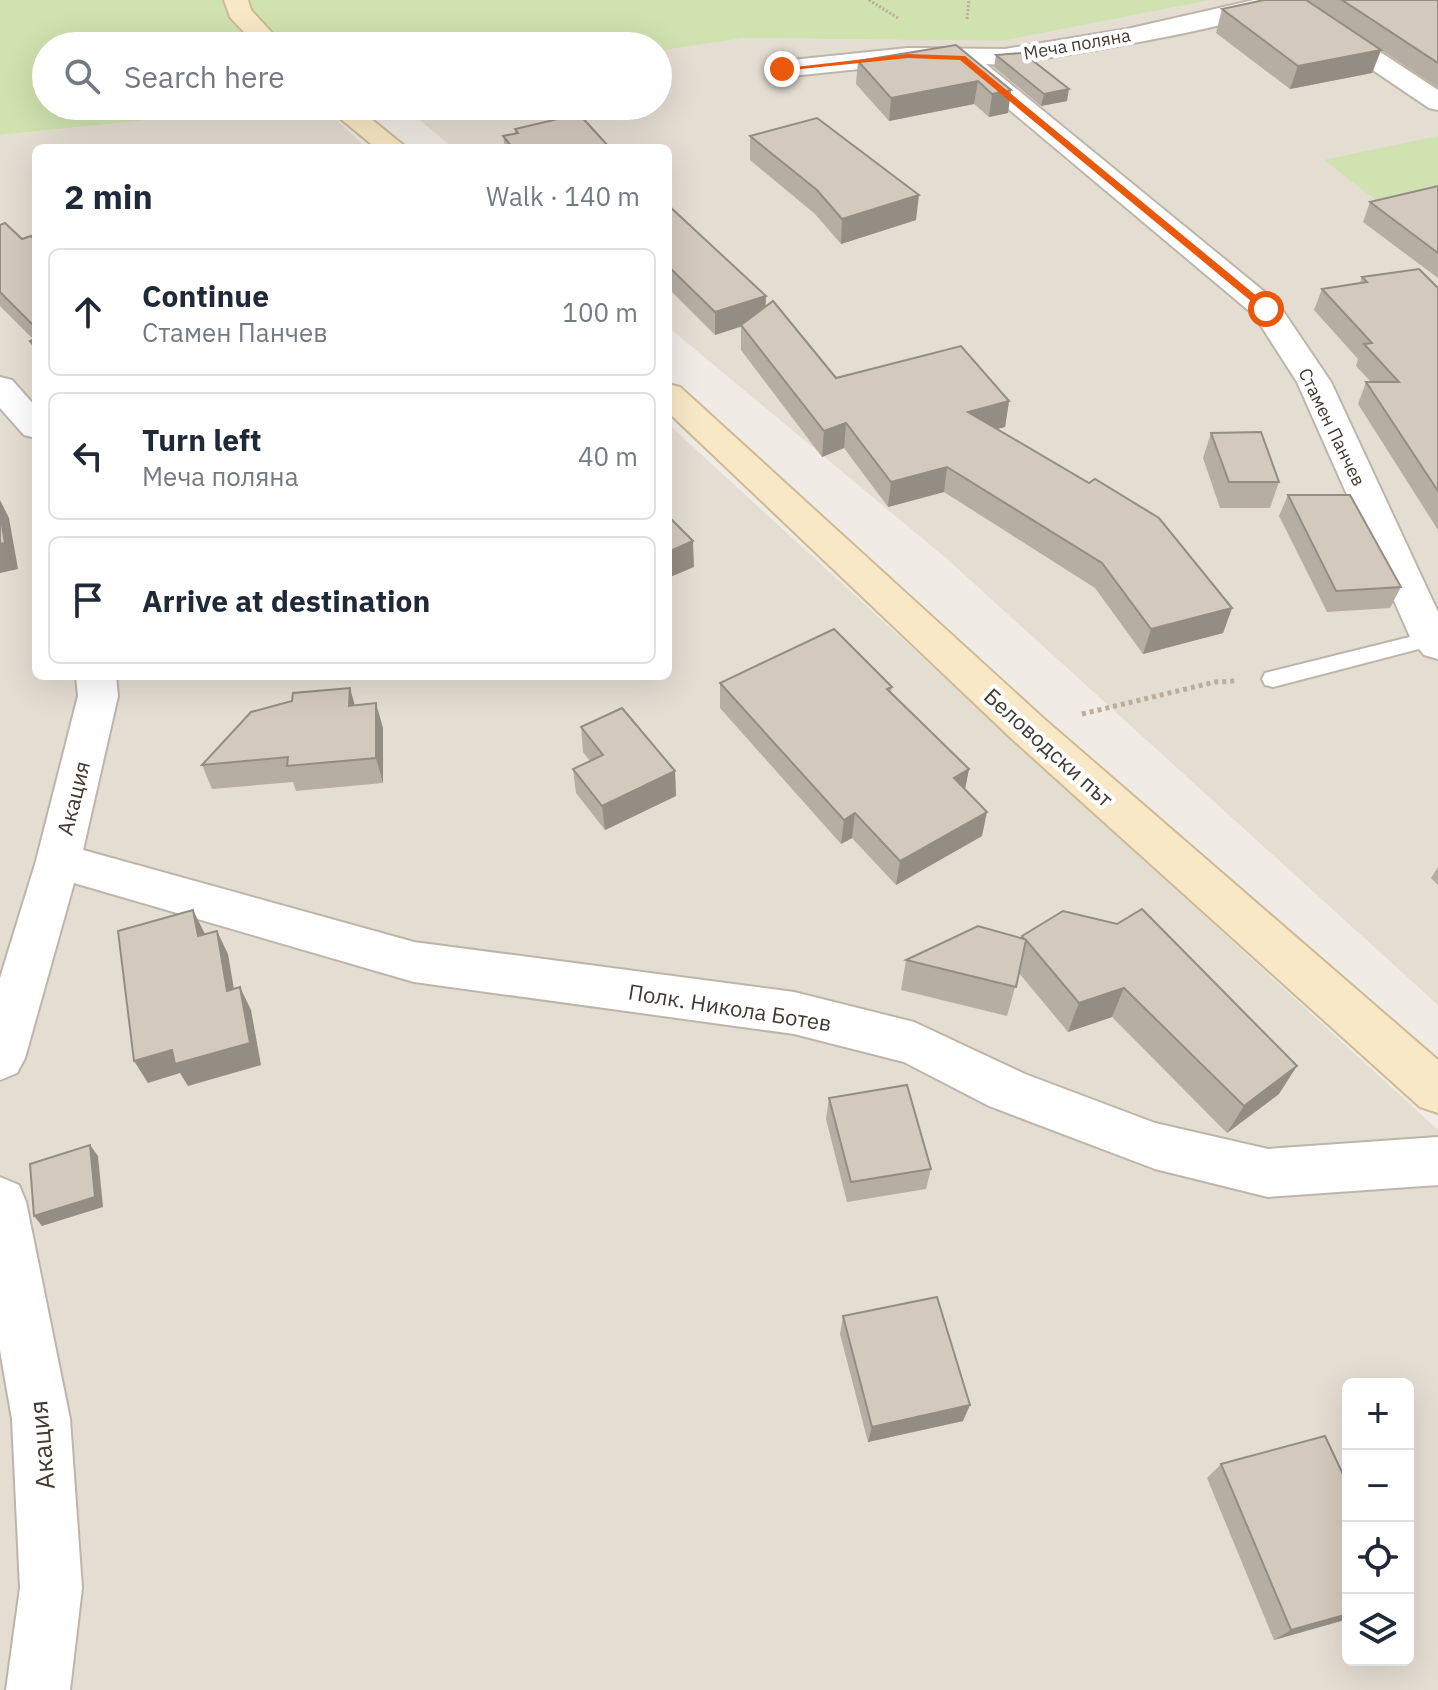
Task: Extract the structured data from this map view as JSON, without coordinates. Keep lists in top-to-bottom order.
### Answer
{
  "streets": {
    "street": [
      "Меча поляна",
      "Стамен Панчев",
      "Беловодски път",
      "Акация",
      "Полк. Никола Ботев"
    ]
  },
  "crossings": [
    ["Меча поляна", "Стамен Панчев"],
    ["Акация", "Полк. Никола Ботев"]
  ],
  "page": {
    "search": "Search here",
    "heading": ["2 min", "Walk · 140 m"],
    "list": [
      ["Continue", "Стамен Панчев", "100 m"],
      ["Turn left", "Меча поляна", "40 m"],
      "Arrive at destination"
    ],
    "map_buttons": ["+", "−"]
  }
}
